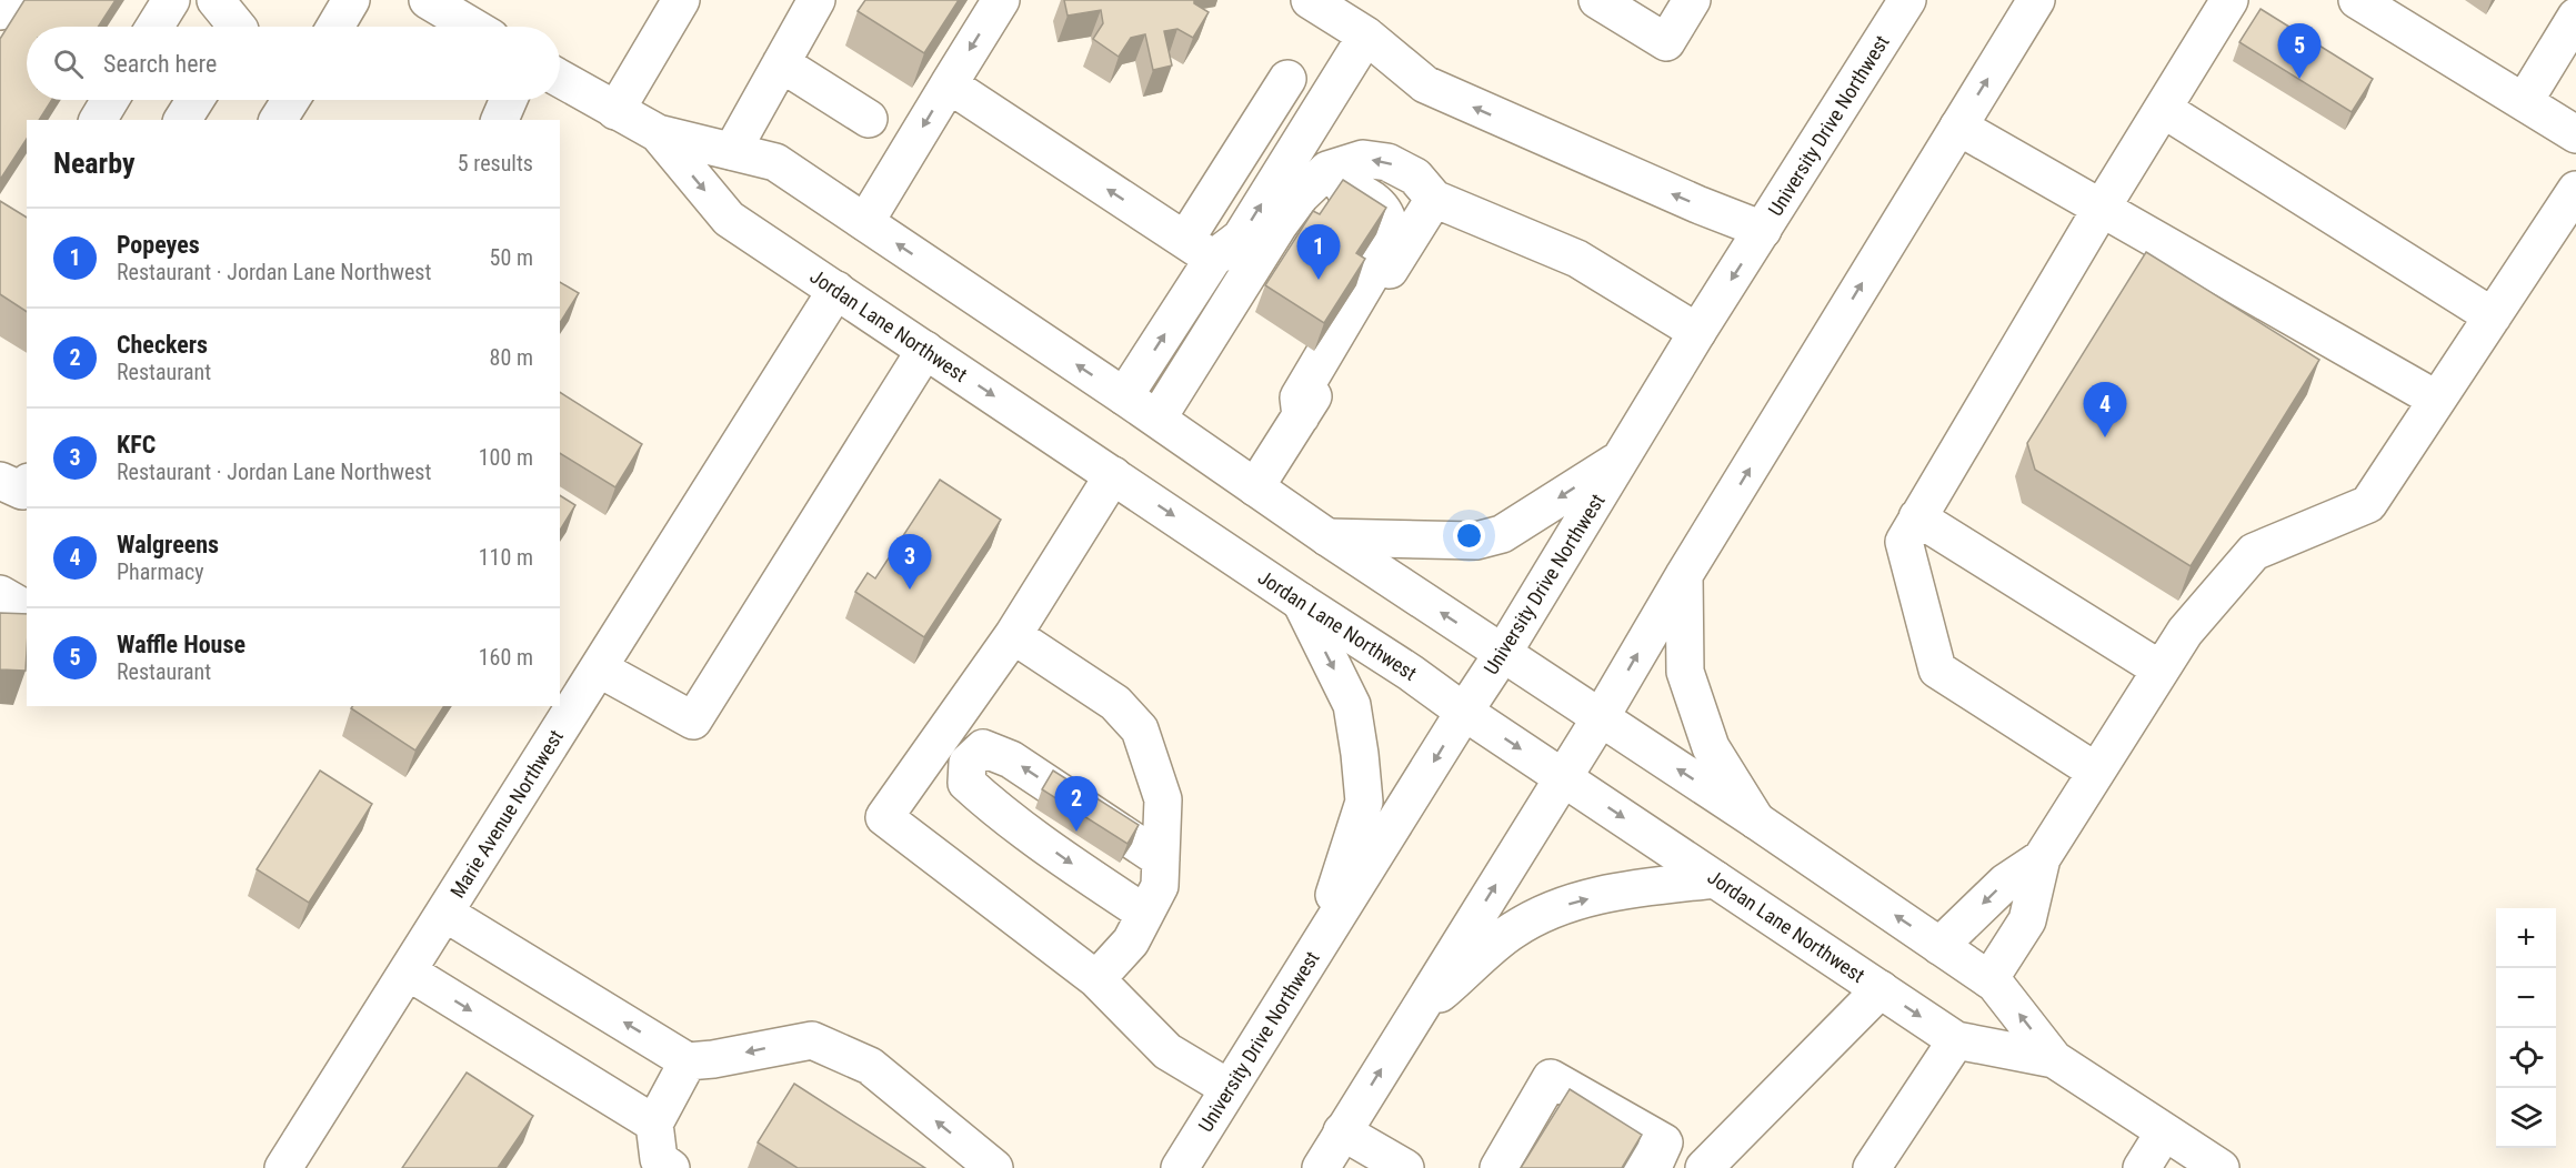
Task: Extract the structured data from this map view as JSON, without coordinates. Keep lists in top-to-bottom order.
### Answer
{
  "streets": {
    "main road": ["University Drive Northwest", "Jordan Lane Northwest", "Marie Avenue Northwest"]
  },
  "crossings": [
    ["University Drive Northwest", "Jordan Lane Northwest"],
    ["Jordan Lane Northwest", "Marie Avenue Northwest"]
  ],
  "page": {
    "pins": [
      "5",
      "1",
      "4",
      "3",
      "2"
    ],
    "search": "Search here",
    "heading": ["Nearby", "5 results"],
    "list": [
      {
        "mark": "1",
        "name": "Popeyes",
        "note": "Restaurant · Jordan Lane Northwest",
        "value": "50 m"
      },
      {
        "mark": "2",
        "name": "Checkers",
        "note": "Restaurant",
        "value": "80 m"
      },
      {
        "mark": "3",
        "name": "KFC",
        "note": "Restaurant · Jordan Lane Northwest",
        "value": "100 m"
      },
      {
        "mark": "4",
        "name": "Walgreens",
        "note": "Pharmacy",
        "value": "110 m"
      },
      {
        "mark": "5",
        "name": "Waffle House",
        "note": "Restaurant",
        "value": "160 m"
      }
    ],
    "map_buttons": ["+", "−"]
  }
}
